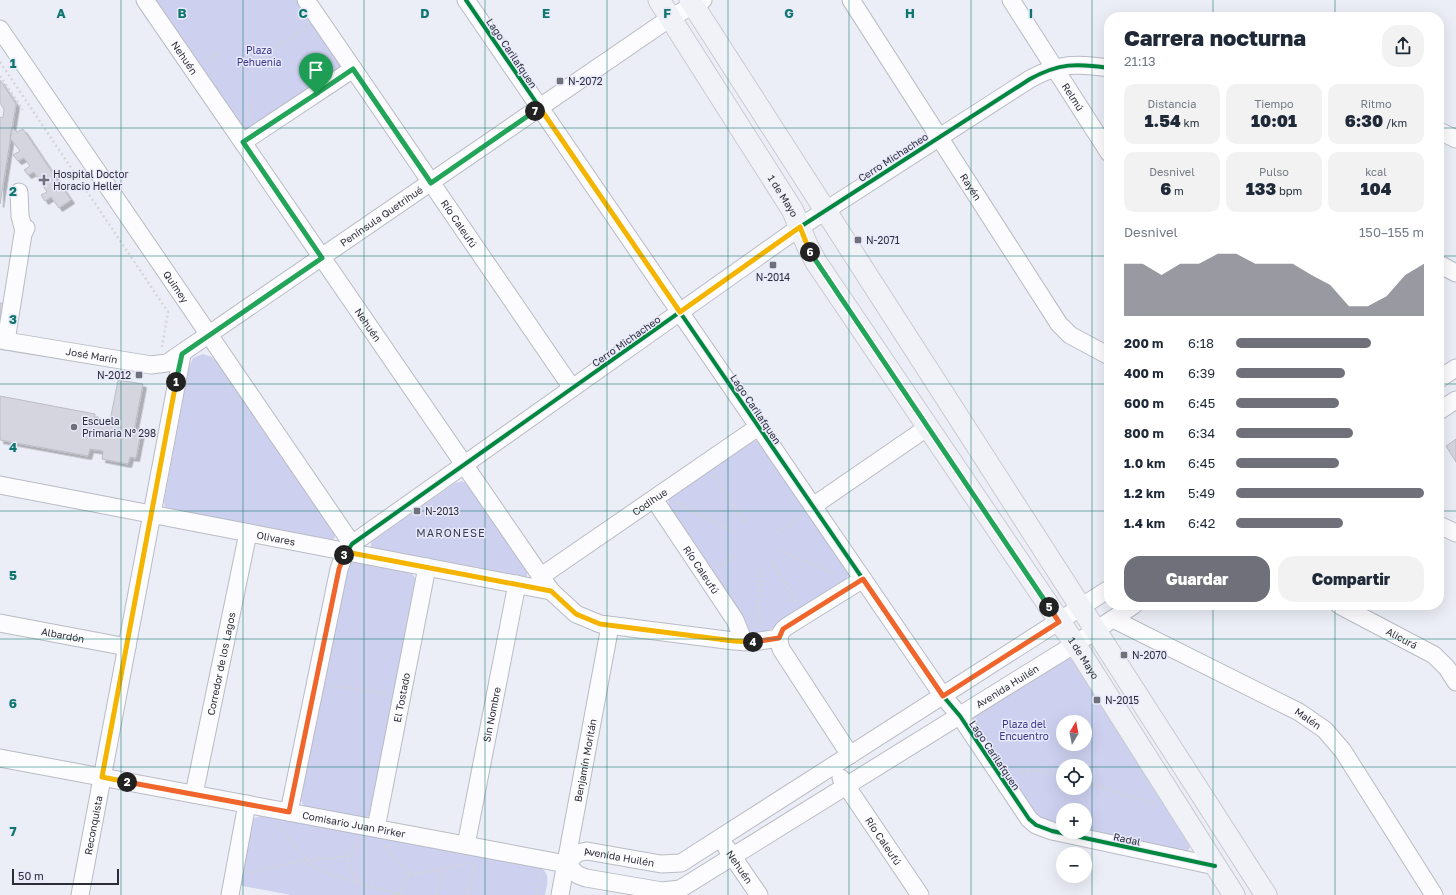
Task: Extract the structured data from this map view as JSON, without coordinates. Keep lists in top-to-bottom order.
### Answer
{
  "streets": {
    "main road": ["1 de Mayo"],
    "street": [
      "Lago Carilafquen",
      "Nehuén",
      "Relmú",
      "Cerro Michacheo",
      "Rayén",
      "Península Quetrihué",
      "Río Caleufú",
      "Quimey",
      "José Marín",
      "Codihue",
      "Olivares",
      "Albardón",
      "Alicurá",
      "Corredor de los Lagos",
      "Avenida Huilén",
      "El Tostado",
      "Sin Nombre",
      "Malén",
      "Benjamín Moritán",
      "Comisario Juan Pirker",
      "Reconquista",
      "Radal"
    ]
  },
  "crossings": [
    ["Lago Carilafquen", "Cerro Michacheo"],
    ["Lago Carilafquen", "Península Quetrihué"],
    ["Lago Carilafquen", "Codihue"],
    ["Lago Carilafquen", "Avenida Huilén"],
    ["Lago Carilafquen", "Radal"],
    ["Nehuén", "Cerro Michacheo"],
    ["Nehuén", "Península Quetrihué"],
    ["Nehuén", "Codihue"],
    ["Nehuén", "Olivares"],
    ["Nehuén", "Avenida Huilén"],
    ["Nehuén", "Benjamín Moritán"],
    ["Relmú", "Cerro Michacheo"],
    ["Cerro Michacheo", "Rayén"],
    ["Cerro Michacheo", "1 de Mayo"],
    ["Cerro Michacheo", "Río Caleufú"],
    ["Cerro Michacheo", "Quimey"],
    ["Cerro Michacheo", "Olivares"],
    ["1 de Mayo", "Península Quetrihué"],
    ["1 de Mayo", "Avenida Huilén"],
    ["1 de Mayo", "Radal"],
    ["Península Quetrihué", "Río Caleufú"],
    ["Península Quetrihué", "Quimey"],
    ["Península Quetrihué", "José Marín"],
    ["Península Quetrihué", "Reconquista"],
    ["Río Caleufú", "Codihue"],
    ["Río Caleufú", "Avenida Huilén"],
    ["Quimey", "Olivares"],
    ["José Marín", "Reconquista"],
    ["Olivares", "Corredor de los Lagos"],
    ["Olivares", "El Tostado"],
    ["Olivares", "Sin Nombre"],
    ["Olivares", "Reconquista"],
    ["Albardón", "Reconquista"],
    ["Corredor de los Lagos", "Comisario Juan Pirker"],
    ["Avenida Huilén", "Malén"],
    ["Avenida Huilén", "Benjamín Moritán"],
    ["Avenida Huilén", "Comisario Juan Pirker"],
    ["El Tostado", "Comisario Juan Pirker"],
    ["Sin Nombre", "Comisario Juan Pirker"],
    ["Benjamín Moritán", "Comisario Juan Pirker"],
    ["Comisario Juan Pirker", "Reconquista"]
  ],
  "districts": ["MARONESE"],
  "parks": ["Plaza Pehuenia", "Plaza del Encuentro"],
  "places": {
    "transit": [
      "N-2072",
      "N-2071",
      "N-2014",
      "N-2012",
      "N-2013",
      "N-2070",
      "N-2015"
    ],
    "health": ["Hospital Doctor Horacio Heller"],
    "other": ["Escuela Primaria Nº 298"]
  },
  "scale_bar": "50 m",
  "north": "top",
  "page": {
    "heading": ["Carrera nocturna", "21:13"],
    "stats": [
      ["Distancia", "1.54 km"],
      ["Tiempo", "10:01"],
      ["Ritmo", "6:30 /km"],
      ["Desnivel", "6 m"],
      ["Pulso", "133 bpm"],
      ["kcal", "104"]
    ],
    "pins": [
      "7",
      "6",
      "1",
      "3",
      "5",
      "4",
      "2"
    ],
    "chart": ["Desnivel", "150–155 m"],
    "list": [
      {
        "name": "200 m",
        "note": "6:18"
      },
      {
        "name": "400 m",
        "note": "6:39"
      },
      {
        "name": "600 m",
        "note": "6:45"
      },
      {
        "name": "800 m",
        "note": "6:34"
      },
      {
        "name": "1.0 km",
        "note": "6:45"
      },
      {
        "name": "1.2 km",
        "note": "5:49"
      },
      {
        "name": "1.4 km",
        "note": "6:42"
      }
    ],
    "buttons": ["Guardar", "Compartir"],
    "map_buttons": ["+", "−"],
    "scale": "50 m"
  },
  "grid": {
    "columns": [
      "A",
      "B",
      "C",
      "D",
      "E",
      "F",
      "G",
      "H",
      "I"
    ],
    "rows": [
      "1",
      "2",
      "3",
      "4",
      "5",
      "6",
      "7"
    ]
  }
}
